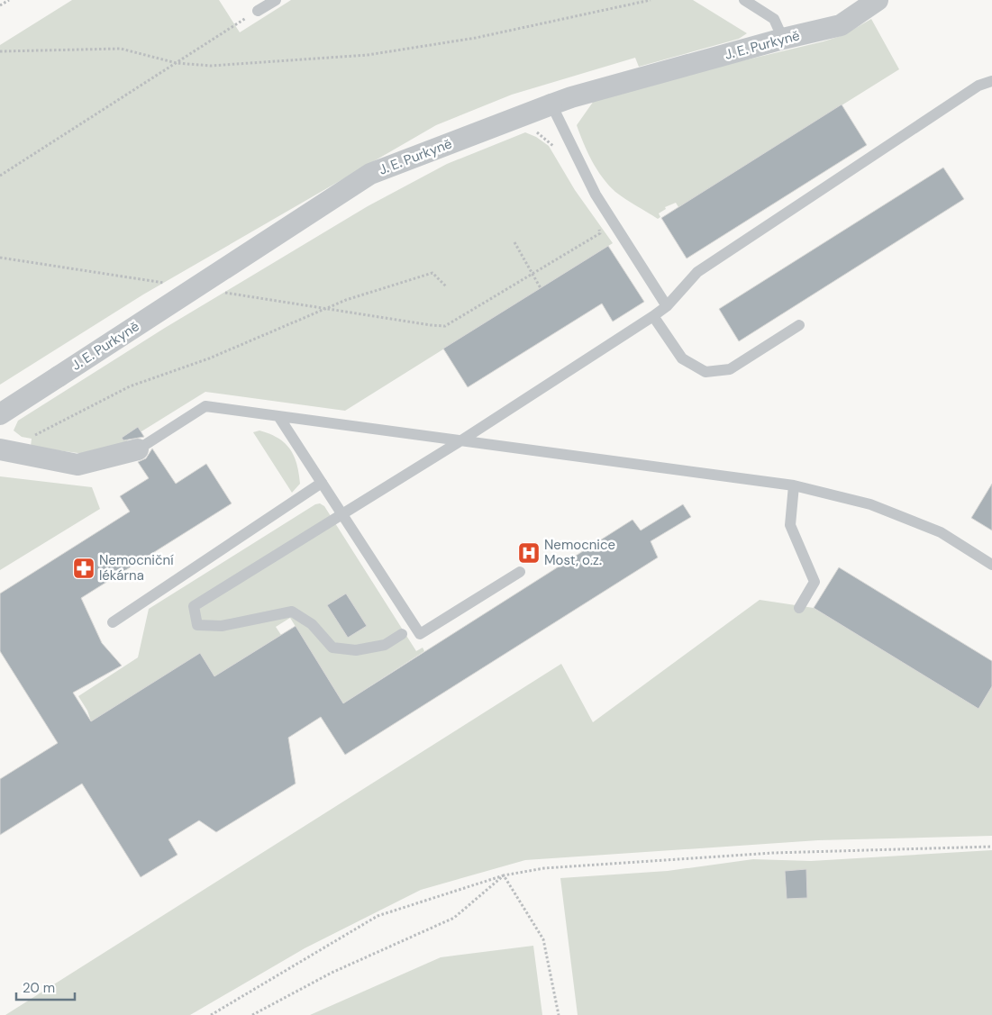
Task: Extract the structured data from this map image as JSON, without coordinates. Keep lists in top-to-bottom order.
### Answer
{
  "streets": {
    "street": ["J. E. Purkyně"]
  },
  "places": {
    "hospital": ["Nemocnice Most, o.z."],
    "pharmacy": ["Nemocniční lékárna"]
  },
  "scale_bar": "20 m"
}
